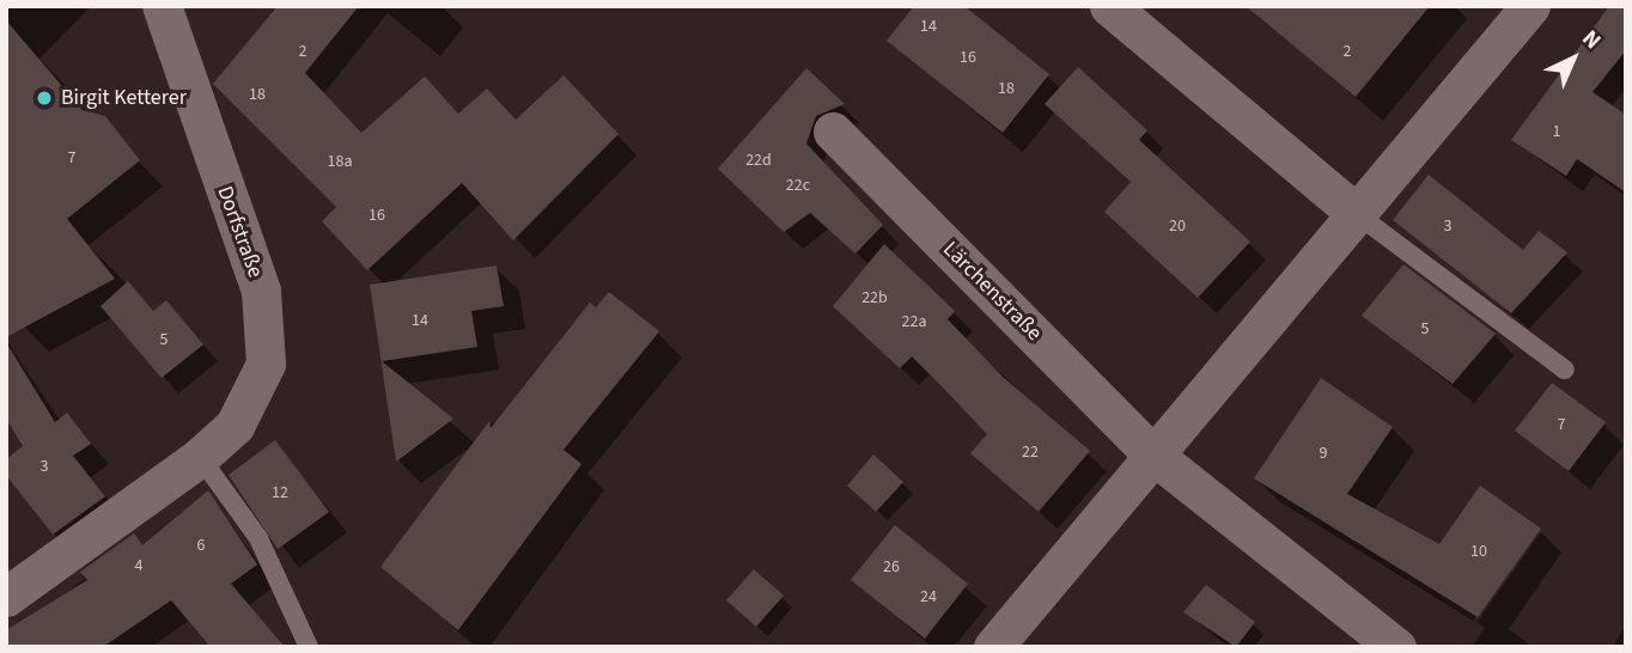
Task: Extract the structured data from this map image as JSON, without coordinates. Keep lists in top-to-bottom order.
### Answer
{
  "streets": {
    "street": ["Dorfstraße", "Lärchenstraße"]
  },
  "places": ["Birgit Ketterer"],
  "house_numbers": [
    "14",
    "2",
    "2",
    "16",
    "18",
    "18",
    "1",
    "7",
    "22d",
    "18a",
    "22c",
    "16",
    "20",
    "3",
    "22b",
    "14",
    "22a",
    "5",
    "5",
    "7",
    "22",
    "9",
    "3",
    "12",
    "6",
    "10",
    "4",
    "26",
    "24"
  ],
  "north": "top right"
}
